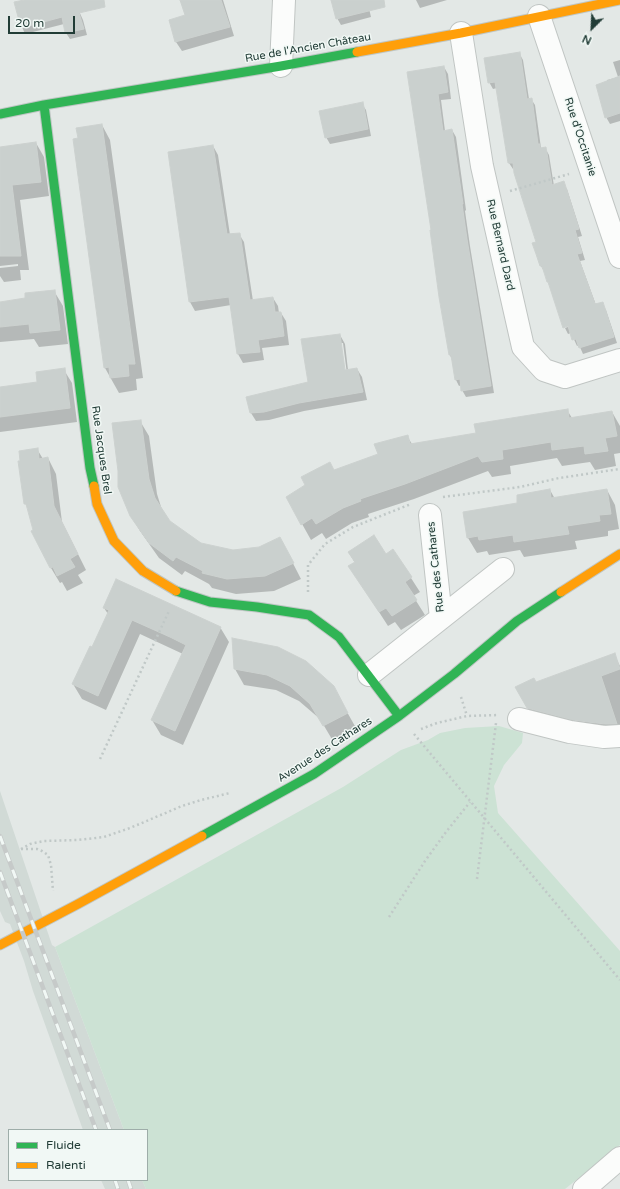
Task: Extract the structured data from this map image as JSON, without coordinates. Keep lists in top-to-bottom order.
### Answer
{
  "streets": {
    "street": [
      "Rue de l'Ancien Château",
      "Rue d'Occitanie",
      "Rue Bernard Dard",
      "Rue Jacques Brel",
      "Rue des Cathares",
      "Avenue des Cathares"
    ]
  },
  "crossings": [
    ["Rue de l'Ancien Château", "Rue d'Occitanie"],
    ["Rue de l'Ancien Château", "Rue Bernard Dard"],
    ["Rue de l'Ancien Château", "Rue Jacques Brel"],
    ["Rue Jacques Brel", "Rue des Cathares"],
    ["Rue Jacques Brel", "Avenue des Cathares"]
  ],
  "legend": ["Fluide", "Ralenti"],
  "scale_bar": "20 m",
  "north": "bottom left"
}
